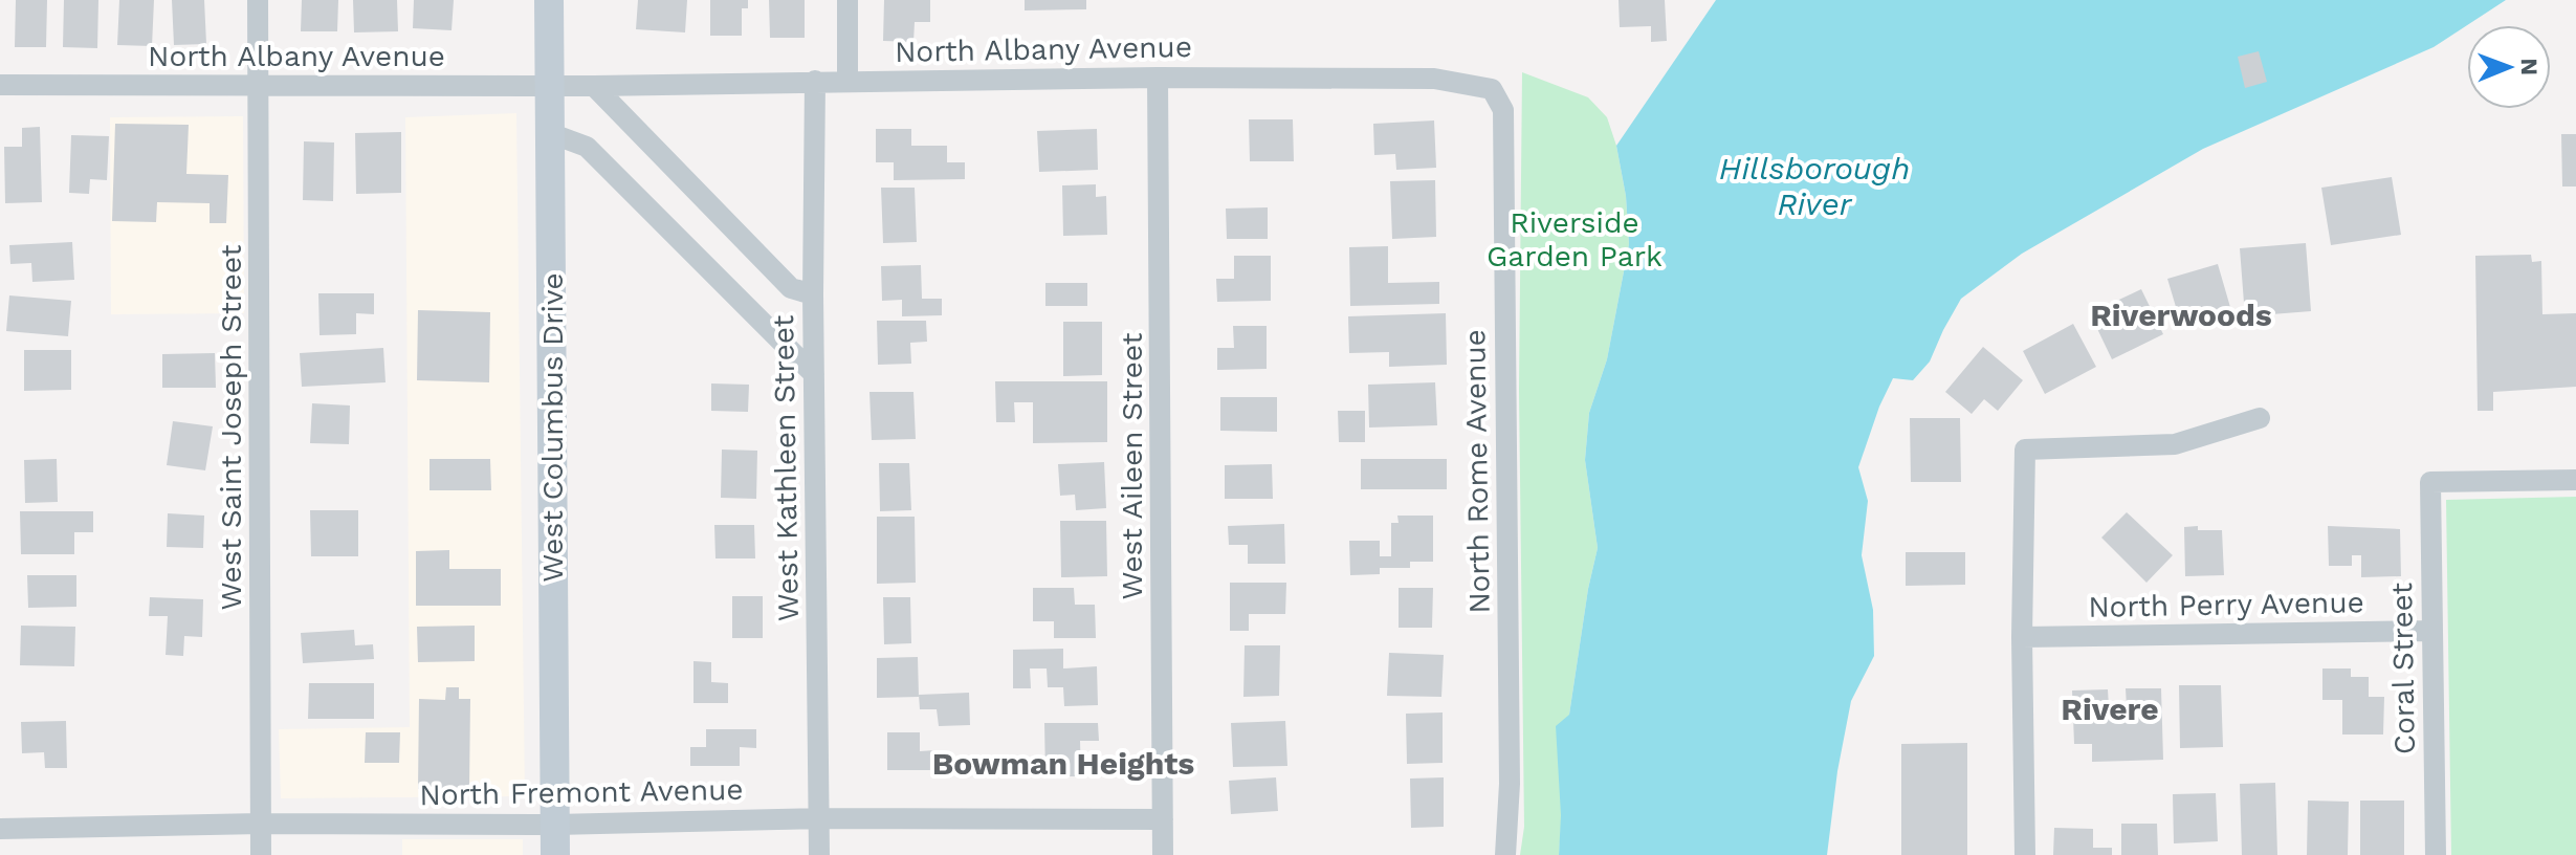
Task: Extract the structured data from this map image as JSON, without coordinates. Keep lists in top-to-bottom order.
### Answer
{
  "streets": {
    "main road": ["West Columbus Drive"],
    "street": [
      "North Albany Avenue",
      "West Saint Joseph Street",
      "West Aileen Street",
      "West Kathleen Street",
      "North Rome Avenue",
      "North Perry Avenue",
      "Coral Street",
      "North Fremont Avenue"
    ]
  },
  "crossings": [
    ["North Albany Avenue", "West Saint Joseph Street"],
    ["North Albany Avenue", "West Columbus Drive"],
    ["North Albany Avenue", "West Aileen Street"],
    ["North Albany Avenue", "West Kathleen Street"],
    ["North Albany Avenue", "North Rome Avenue"],
    ["West Saint Joseph Street", "North Fremont Avenue"],
    ["West Columbus Drive", "North Fremont Avenue"],
    ["West Aileen Street", "North Fremont Avenue"],
    ["West Kathleen Street", "North Fremont Avenue"],
    ["North Perry Avenue", "Coral Street"]
  ],
  "districts": ["Riverwoods", "Rivere", "Bowman Heights"],
  "water": ["Hillsborough River"],
  "parks": ["Riverside Garden Park"],
  "north": "right"
}
